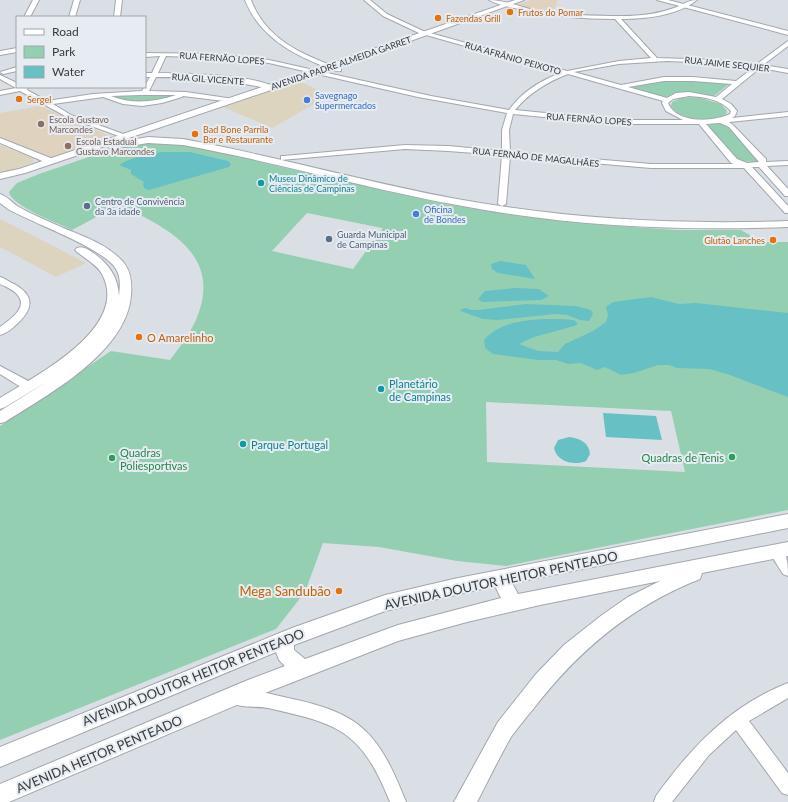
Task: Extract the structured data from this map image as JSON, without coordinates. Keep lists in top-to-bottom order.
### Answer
{
  "streets": {
    "main road": ["AVENIDA PADRE ALMEIDA GARRET", "AVENIDA DOUTOR HEITOR PENTEADO", "AVENIDA HEITOR PENTEADO"],
    "street": [
      "RUA FERNÃO LOPES",
      "RUA AFRÂNIO PEIXOTO",
      "RUA JAIME SEQUIER",
      "RUA GIL VICENTE",
      "RUA FERNÃO DE MAGALHÃES"
    ]
  },
  "crossings": [
    ["RUA FERNÃO LOPES", "AVENIDA PADRE ALMEIDA GARRET"],
    ["RUA FERNÃO LOPES", "RUA JAIME SEQUIER"],
    ["RUA AFRÂNIO PEIXOTO", "AVENIDA PADRE ALMEIDA GARRET"],
    ["RUA AFRÂNIO PEIXOTO", "RUA JAIME SEQUIER"],
    ["AVENIDA PADRE ALMEIDA GARRET", "RUA GIL VICENTE"],
    ["RUA JAIME SEQUIER", "RUA FERNÃO DE MAGALHÃES"]
  ],
  "places": [
    "Frutos do Pomar",
    "Fazendas Grill",
    "Sergel",
    "Savegnago Supermercados",
    "Escola Gustavo Marcondes",
    "Bad Bone Parrila Bar e Restaurante",
    "Escola Estadual Gustavo Marcondes",
    "Museu Dinâmico de Ciências de Campinas",
    "Centro de Convivência da 3a idade",
    "Oficina de Bondes",
    "Guarda Municipal de Campinas",
    "Glutão Lanches",
    "O Amarelinho",
    "Planetário de Campinas",
    "Parque Portugal",
    "Quadras de Tenis",
    "Quadras Poliesportivas",
    "Mega Sandubão"
  ],
  "legend": ["Road", "Park", "Water"]
}
